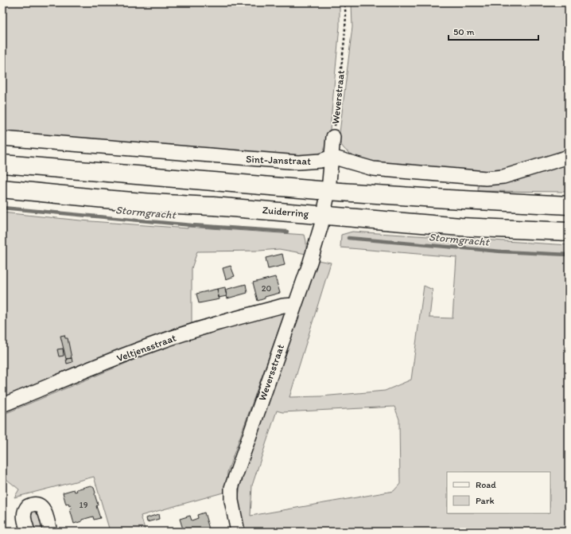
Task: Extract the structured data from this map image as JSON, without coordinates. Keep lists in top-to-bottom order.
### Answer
{
  "streets": {
    "highway": ["Zuiderring"],
    "street": [
      "Weverstraat",
      "Sint-Janstraat",
      "Veltjensstraat",
      "Weversstraat"
    ]
  },
  "crossings": [
    ["Weverstraat", "Sint-Janstraat"],
    ["Weverstraat", "Zuiderring"],
    ["Weverstraat", "Weversstraat"],
    ["Zuiderring", "Weversstraat"],
    ["Veltjensstraat", "Weversstraat"]
  ],
  "water": ["Stormgracht"],
  "house_numbers": ["20", "19"],
  "legend": ["Road", "Park"],
  "scale_bar": "50 m"
}
